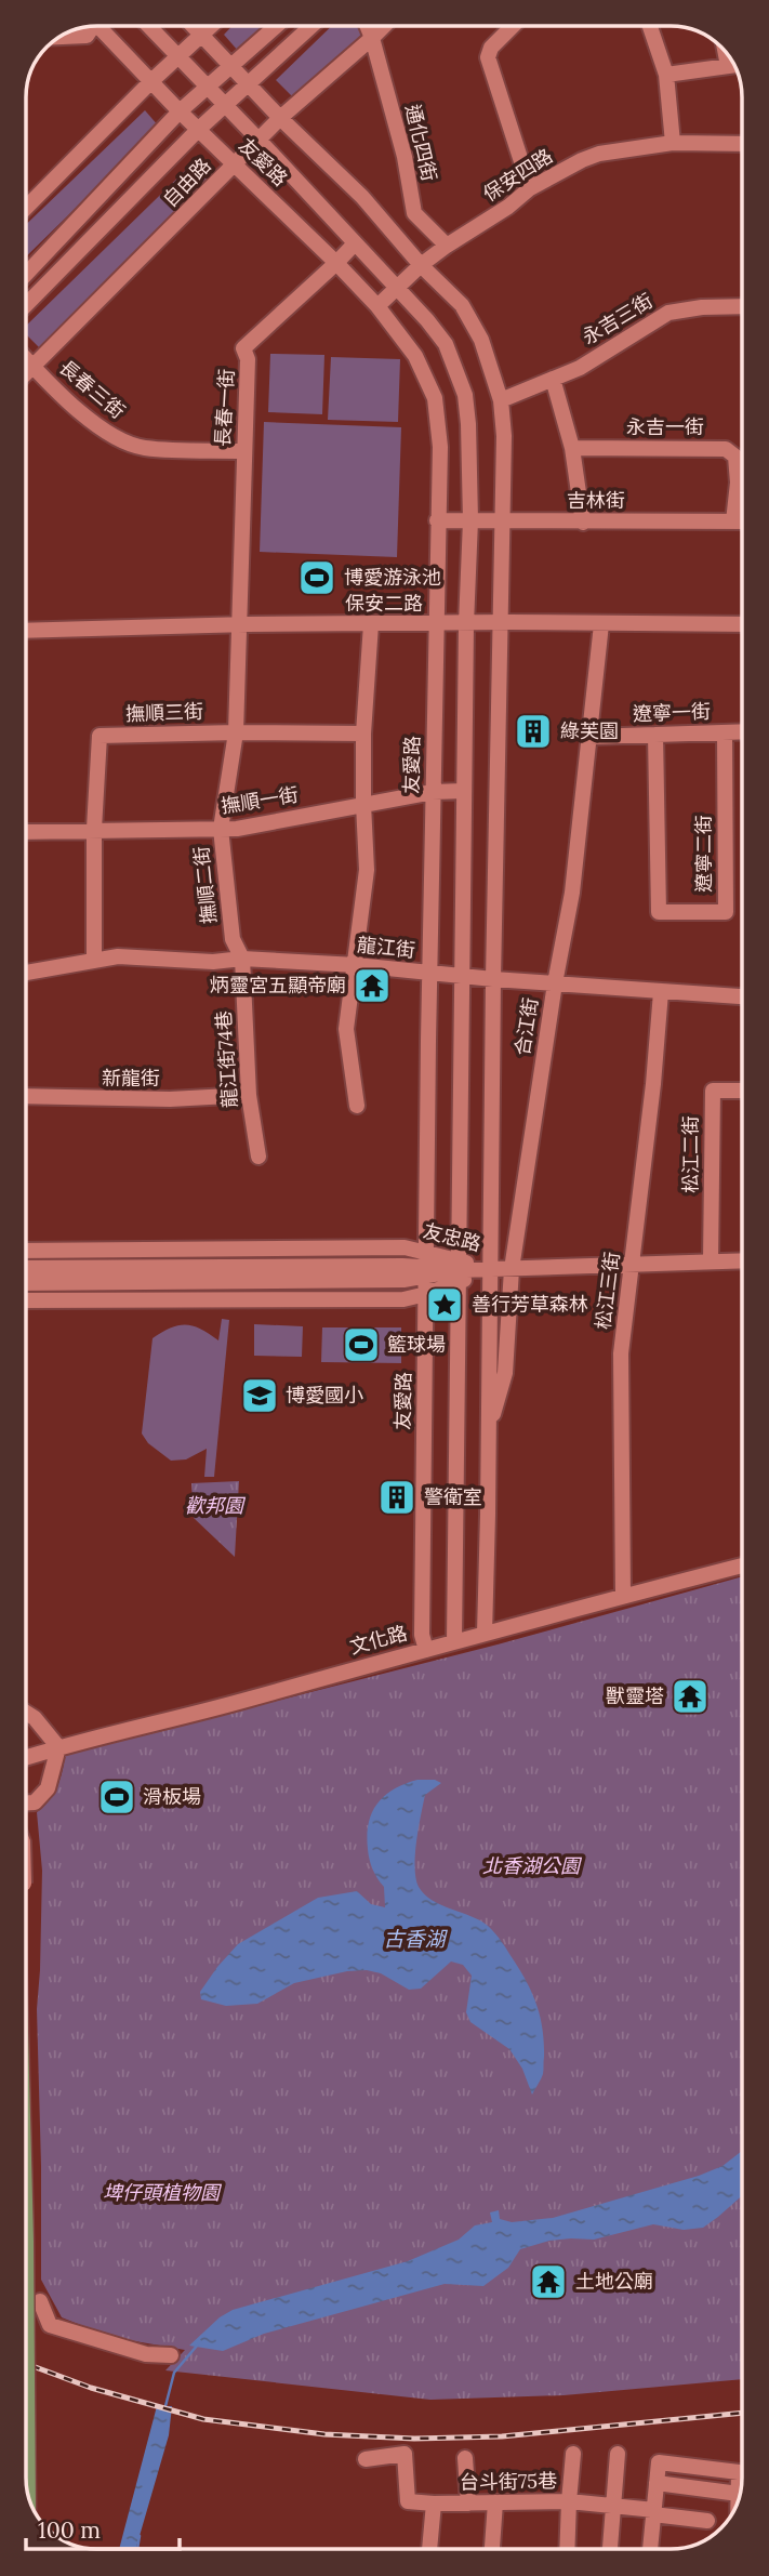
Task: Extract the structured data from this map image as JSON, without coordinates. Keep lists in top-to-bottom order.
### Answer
{
  "streets": {
    "street": [
      "通化四街",
      "友愛路",
      "保安四路",
      "自由路",
      "永吉三街",
      "長春三街",
      "長春一街",
      "永吉一街",
      "吉林街",
      "保安二路",
      "撫順三街",
      "遼寧一街",
      "撫順一街",
      "遼寧二街",
      "撫順二街",
      "龍江街",
      "合江街",
      "龍江街74巷",
      "新龍街",
      "松江二街",
      "友忠路",
      "松江三街",
      "文化路",
      "台斗街75巷"
    ]
  },
  "crossings": [
    ["通化四街", "保安四路"],
    ["通化四街", "自由路"],
    ["友愛路", "保安四路"],
    ["友愛路", "自由路"],
    ["友愛路", "長春一街"],
    ["友愛路", "吉林街"],
    ["友愛路", "保安二路"],
    ["友愛路", "撫順一街"],
    ["友愛路", "龍江街"],
    ["友愛路", "友忠路"],
    ["友愛路", "文化路"],
    ["自由路", "長春三街"],
    ["長春三街", "長春一街"],
    ["長春一街", "保安二路"],
    ["長春一街", "撫順二街"],
    ["永吉一街", "吉林街"],
    ["保安二路", "撫順二街"],
    ["保安二路", "合江街"],
    ["撫順三街", "撫順一街"],
    ["撫順三街", "撫順二街"],
    ["撫順三街", "龍江街"],
    ["遼寧一街", "遼寧二街"],
    ["遼寧一街", "合江街"],
    ["撫順一街", "撫順二街"],
    ["撫順二街", "龍江街"],
    ["撫順二街", "龍江街74巷"],
    ["龍江街", "合江街"],
    ["龍江街", "龍江街74巷"],
    ["龍江街", "松江三街"],
    ["龍江街74巷", "新龍街"],
    ["松江三街", "文化路"]
  ],
  "water": ["古香湖"],
  "parks": ["歡邦園", "北香湖公園", "埤仔頭植物園"],
  "places": {
    "sports": ["博愛游泳池", "籃球場", "滑板場"],
    "building": ["綠芙園", "警衛室"],
    "temple": ["炳靈宮五顯帝廟", "獸靈塔", "土地公廟"],
    "place": ["善行芳草森林"],
    "school or university": ["博愛國小"]
  },
  "scale_bar": "100 m"
}
